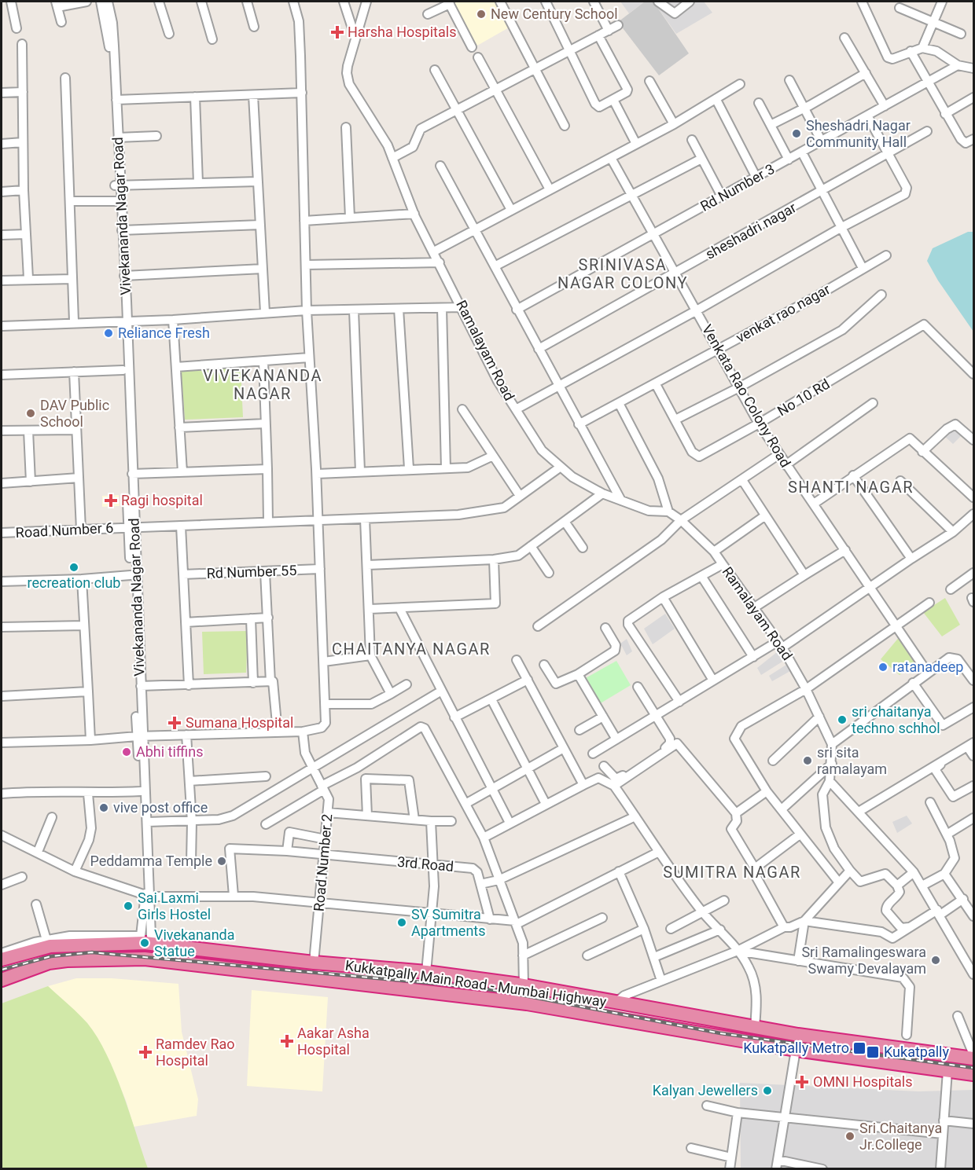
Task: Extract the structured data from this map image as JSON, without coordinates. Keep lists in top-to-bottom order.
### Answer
{
  "streets": {
    "highway": ["Kukkatpally Main Road - Mumbai Highway"],
    "street": [
      "Rd Number 3",
      "Vivekananda Nagar Road",
      "sheshadri nagar",
      "venkat rao nagar",
      "Ramalayam Road",
      "Venkata Rao Colony Road",
      "No 10 Rd",
      "Road Number 6",
      "Rd Number 55",
      "Road Number 2",
      "3rd Road"
    ]
  },
  "crossings": [
    ["Rd Number 3", "Venkata Rao Colony Road"],
    ["Vivekananda Nagar Road", "Road Number 6"],
    ["Vivekananda Nagar Road", "Kukkatpally Main Road - Mumbai Highway"],
    ["sheshadri nagar", "Venkata Rao Colony Road"],
    ["venkat rao nagar", "Venkata Rao Colony Road"],
    ["venkat rao nagar", "No 10 Rd"],
    ["Ramalayam Road", "Road Number 6"],
    ["Venkata Rao Colony Road", "No 10 Rd"],
    ["Road Number 2", "3rd Road"],
    ["Road Number 2", "Kukkatpally Main Road - Mumbai Highway"]
  ],
  "districts": [
    "SRINIVASA NAGAR COLONY",
    "VIVEKANANDA NAGAR",
    "SHANTI NAGAR",
    "CHAITANYA NAGAR",
    "SUMITRA NAGAR"
  ],
  "places": {
    "other": [
      "New Century School",
      "Sheshadri Nagar Community Hall",
      "Reliance Fresh",
      "DAV Public School",
      "recreation club",
      "ratanadeep",
      "sri chaitanya techno schhol",
      "Abhi tiffins",
      "sri sita ramalayam",
      "vive post office",
      "Peddamma Temple",
      "Sai Laxmi Girls Hostel",
      "SV Sumitra Apartments",
      "Vivekananda Statue",
      "Sri Ramalingeswara Swamy Devalayam",
      "Kalyan Jewellers",
      "Sri Chaitanya Jr.College"
    ],
    "health": [
      "Harsha Hospitals",
      "Ragi hospital",
      "Sumana Hospital",
      "Aakar Asha Hospital",
      "Ramdev Rao Hospital",
      "OMNI Hospitals"
    ],
    "transit": ["Kukatpally Metro", "Kukatpally"]
  }
}
